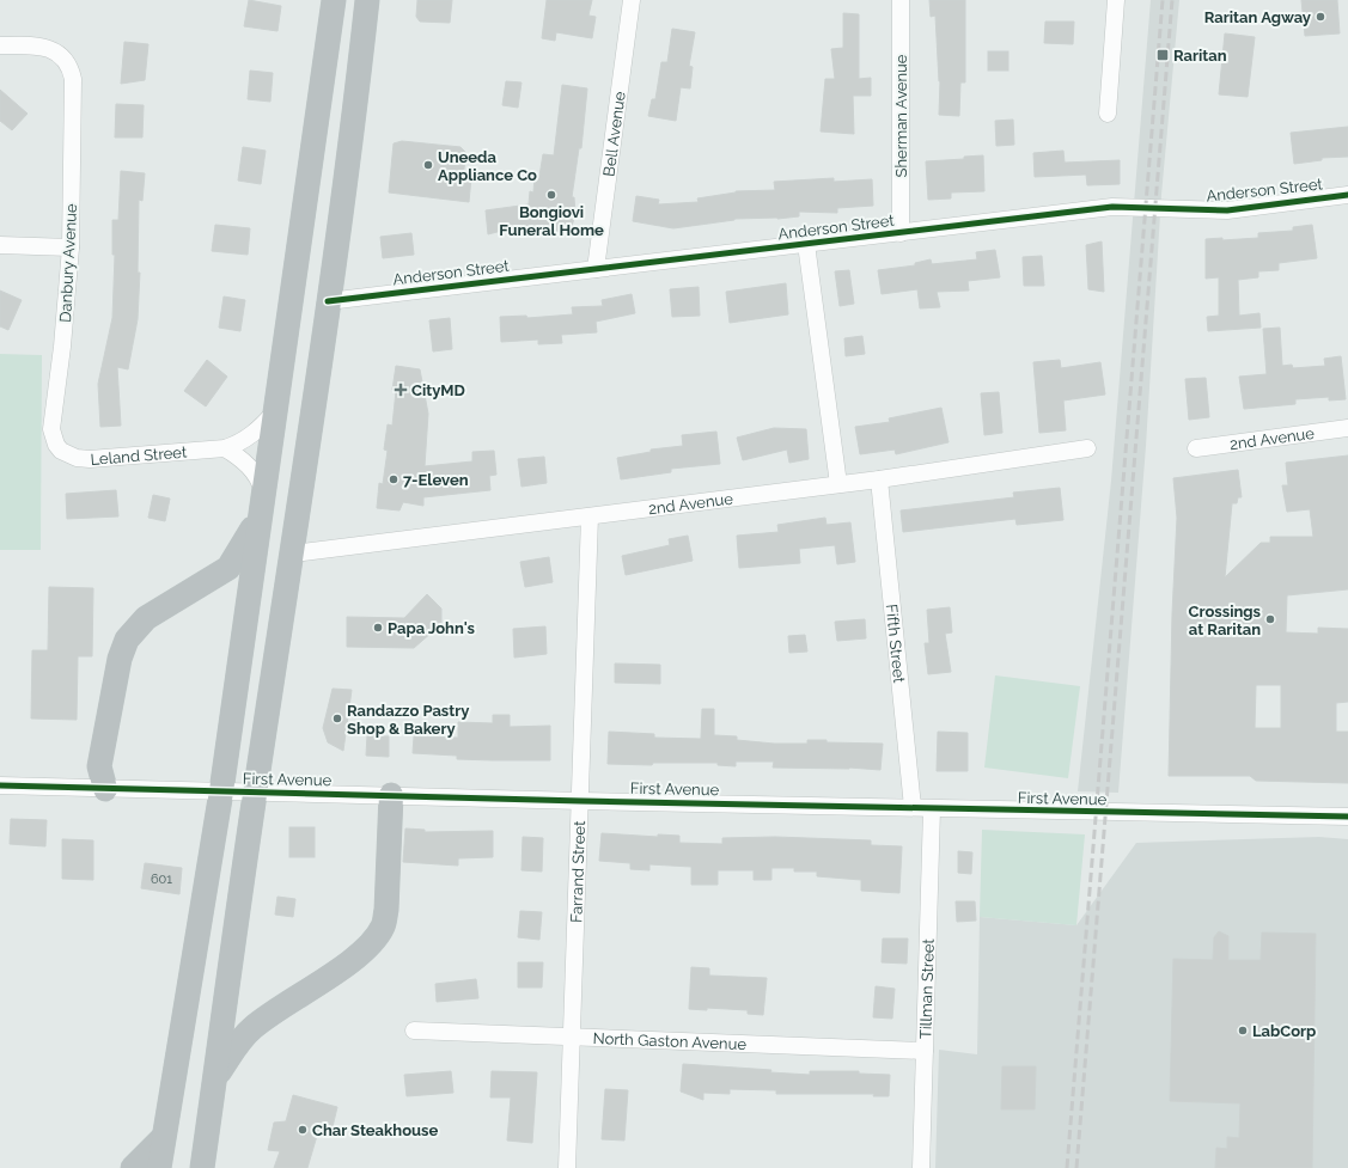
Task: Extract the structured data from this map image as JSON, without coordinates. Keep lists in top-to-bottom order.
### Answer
{
  "streets": {
    "street": [
      "Sherman Avenue",
      "Bell Avenue",
      "Anderson Street",
      "Danbury Avenue",
      "2nd Avenue",
      "Leland Street",
      "Fifth Street",
      "First Avenue",
      "Farrand Street",
      "Tillman Street",
      "North Gaston Avenue"
    ]
  },
  "crossings": [
    ["Sherman Avenue", "Anderson Street"],
    ["Bell Avenue", "Anderson Street"],
    ["Danbury Avenue", "Leland Street"],
    ["2nd Avenue", "Fifth Street"],
    ["2nd Avenue", "Farrand Street"],
    ["Fifth Street", "First Avenue"],
    ["First Avenue", "Farrand Street"],
    ["First Avenue", "Tillman Street"],
    ["Farrand Street", "North Gaston Avenue"],
    ["Tillman Street", "North Gaston Avenue"]
  ],
  "places": {
    "other": [
      "Raritan Agway",
      "Uneeda Appliance Co",
      "Bongiovi Funeral Home",
      "7-Eleven",
      "Crossings at Raritan",
      "Papa John's",
      "Randazzo Pastry Shop & Bakery",
      "LabCorp",
      "Char Steakhouse"
    ],
    "transit": ["Raritan"],
    "health": ["CityMD"]
  },
  "house_numbers": ["601"]
}
